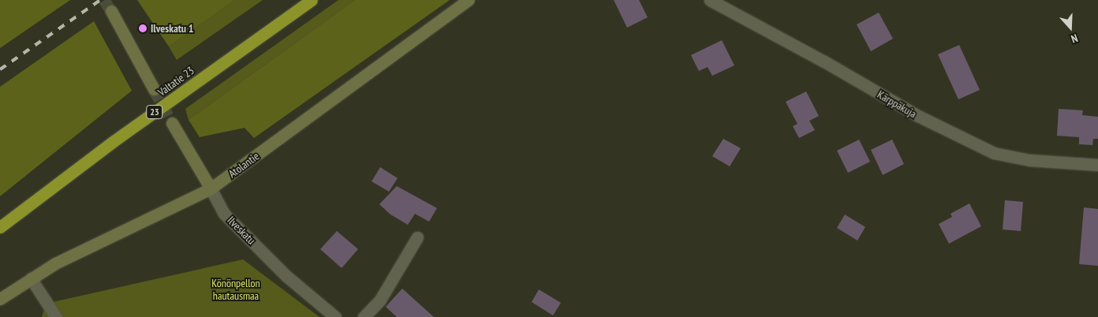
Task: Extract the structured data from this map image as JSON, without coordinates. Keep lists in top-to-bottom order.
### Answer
{
  "streets": {
    "highway": ["Valtatie 23", "23"],
    "street": ["Kärppäkuja", "Atolantie", "Ilveskatu"]
  },
  "crossings": [
    ["Atolantie", "Ilveskatu"]
  ],
  "parks": ["Könönpellon hautausmaa"],
  "places": ["Ilveskatu 1"],
  "north": "bottom"
}
